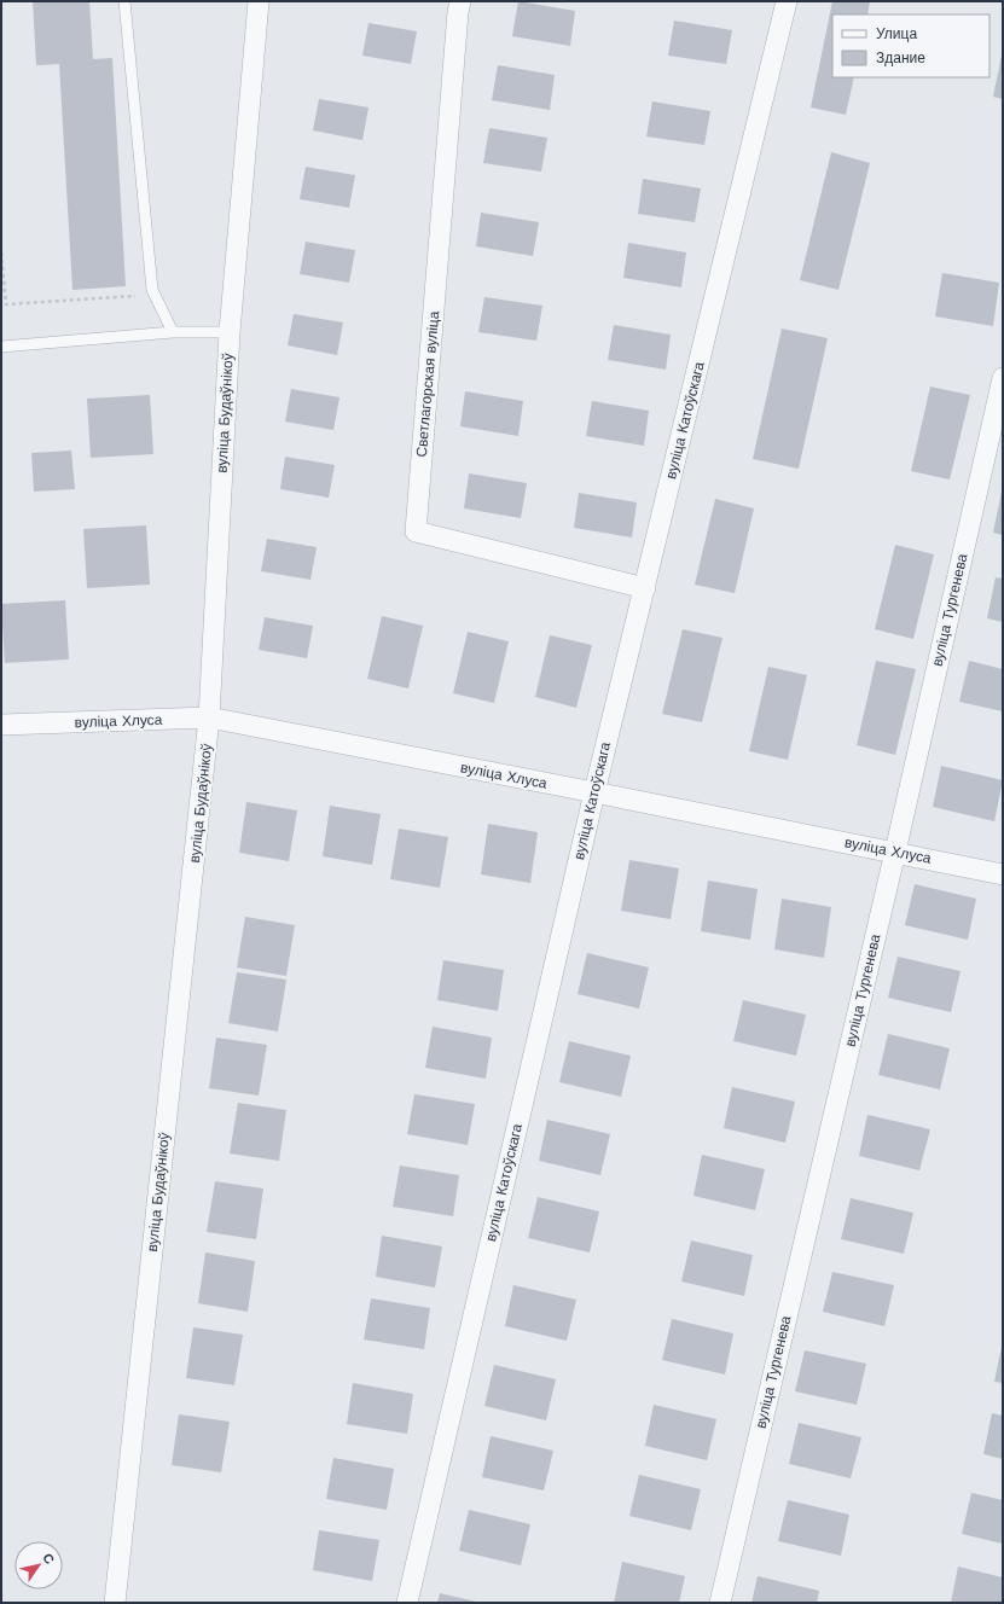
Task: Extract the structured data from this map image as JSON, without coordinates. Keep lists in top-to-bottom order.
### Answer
{
  "streets": {
    "street": [
      "Светлагорская вуліца",
      "вуліца Будаўнікоў",
      "вуліца Катоўскага",
      "вуліца Тургенева",
      "вуліца Хлуса"
    ]
  },
  "crossings": [
    ["Светлагорская вуліца", "вуліца Катоўскага"],
    ["вуліца Будаўнікоў", "вуліца Хлуса"],
    ["вуліца Катоўскага", "вуліца Хлуса"],
    ["вуліца Тургенева", "вуліца Хлуса"]
  ],
  "legend": ["Улица", "Здание"],
  "north": "top right"
}
